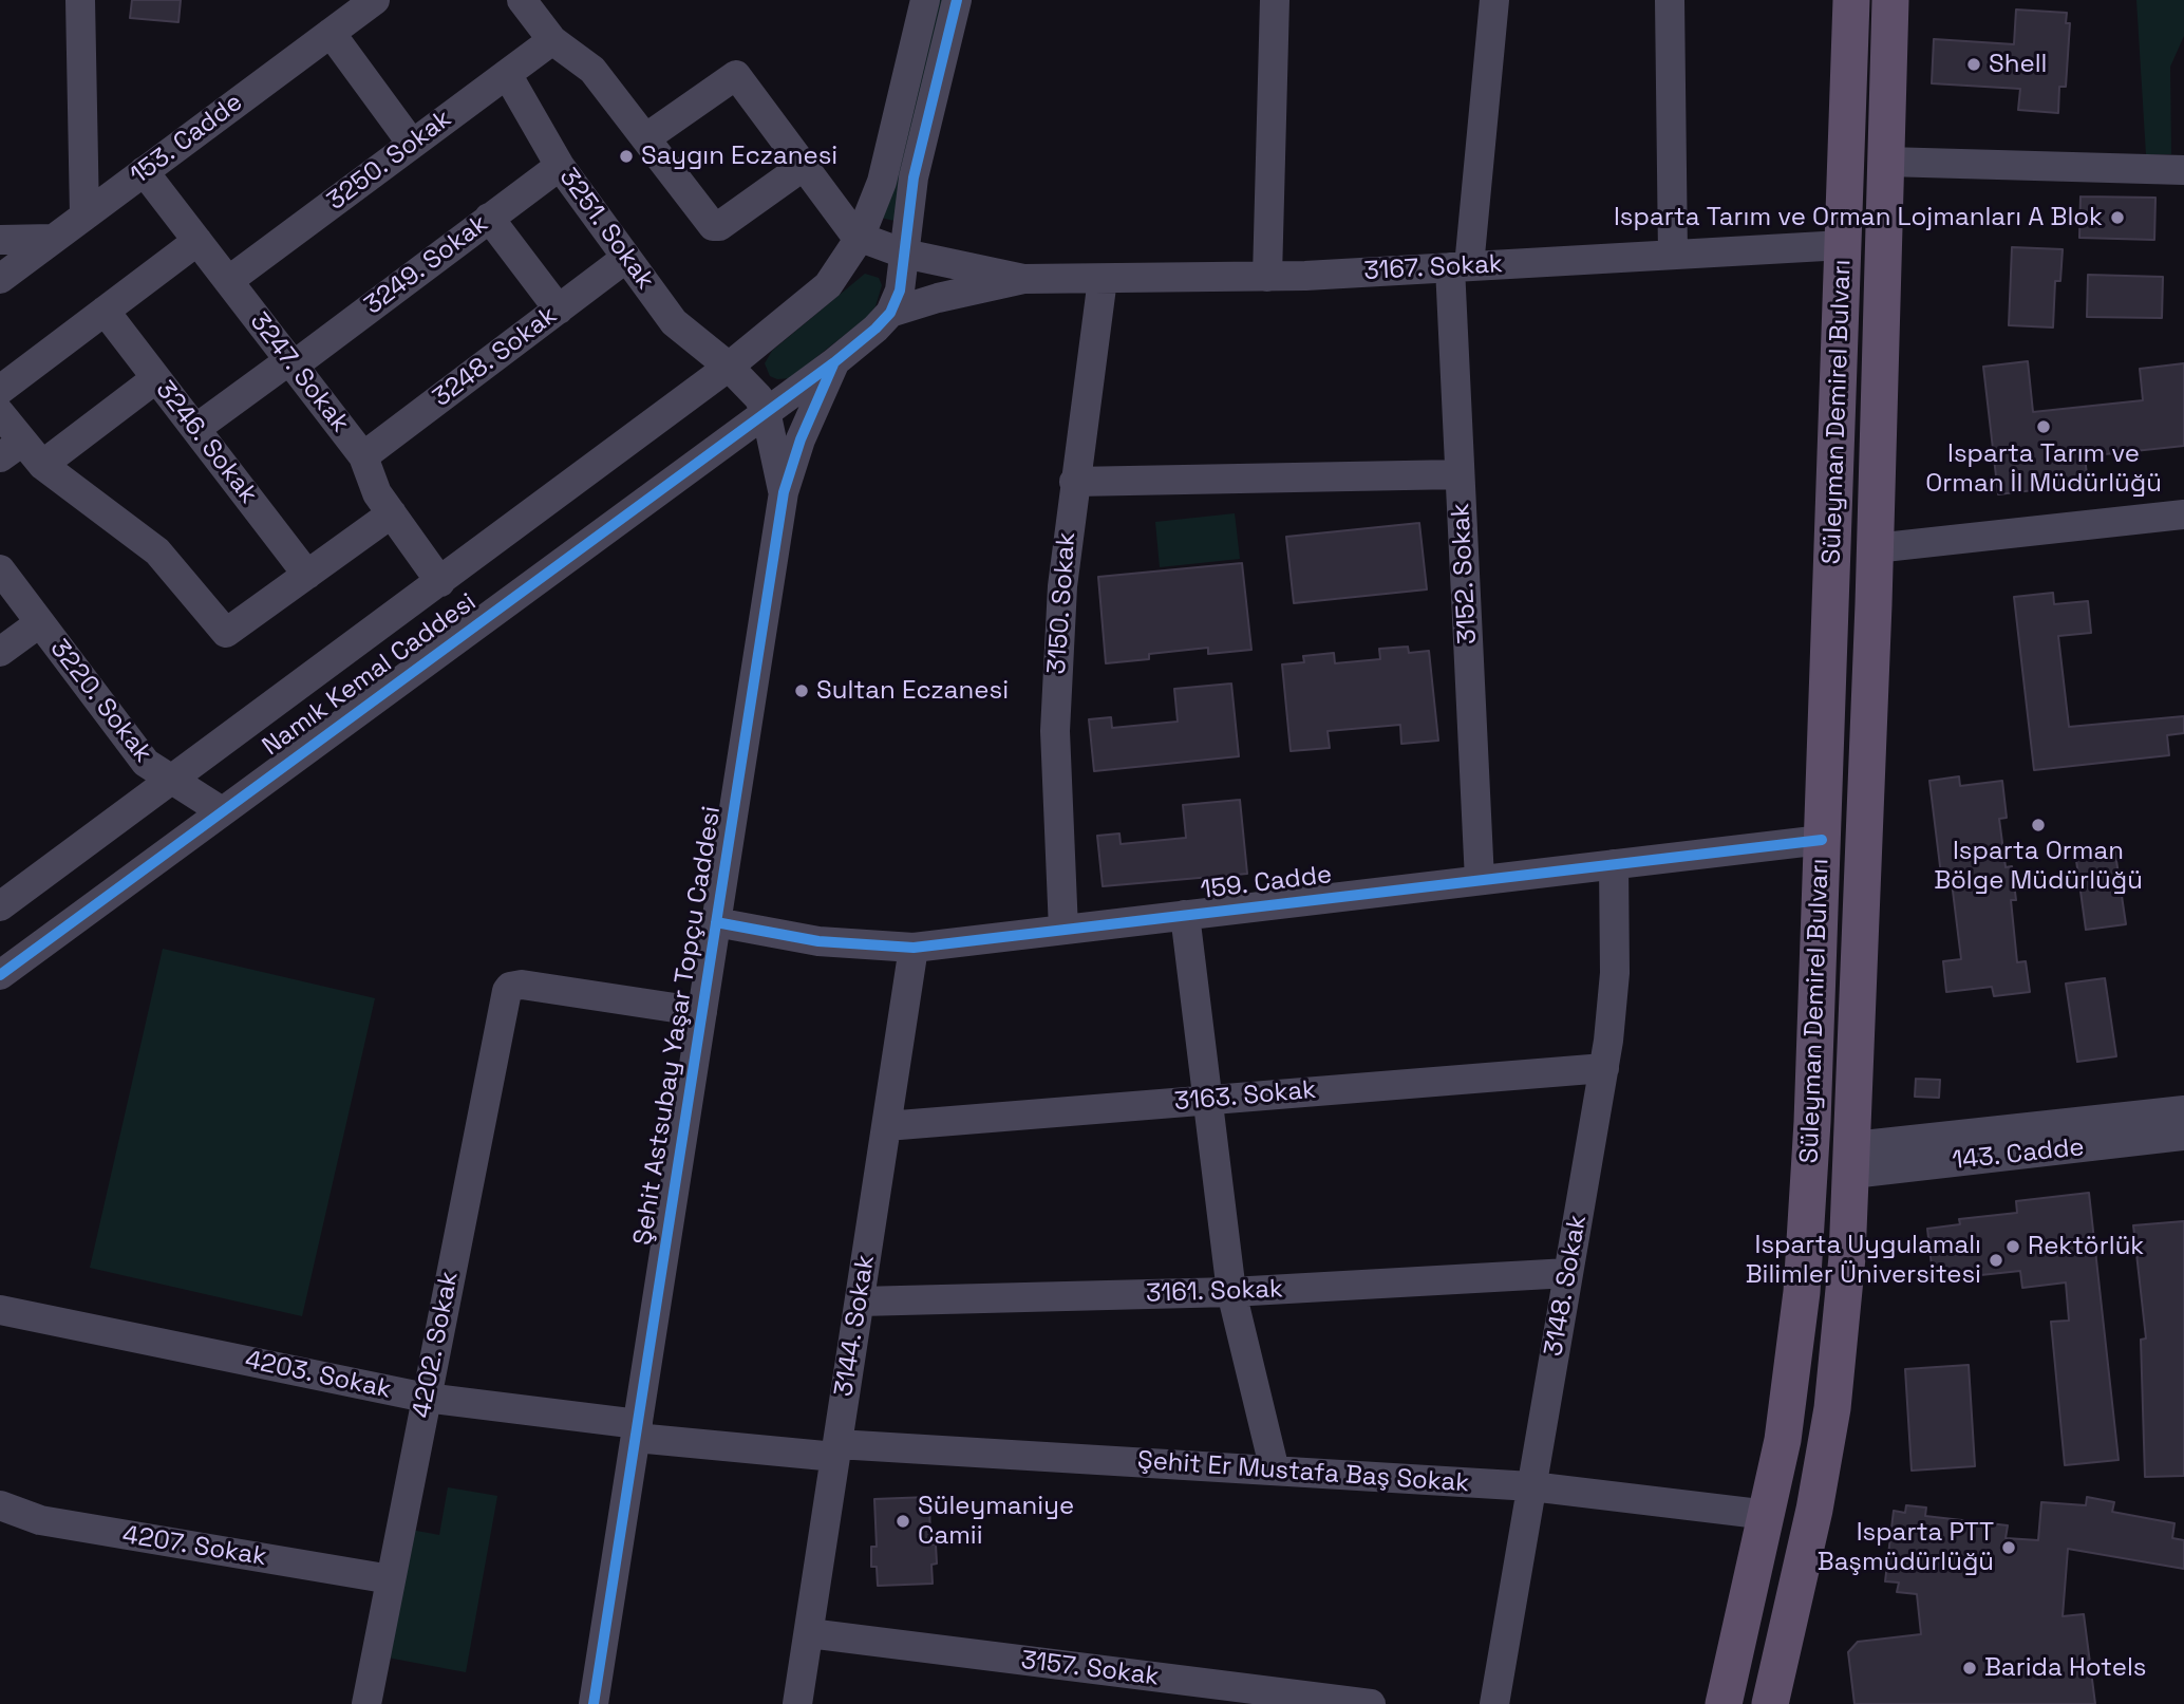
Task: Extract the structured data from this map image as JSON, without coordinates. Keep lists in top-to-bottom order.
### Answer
{
  "streets": {
    "main road": ["Süleyman Demirel Bulvarı"],
    "street": [
      "153. Cadde",
      "3250. Sokak",
      "3251. Sokak",
      "3249. Sokak",
      "3167. Sokak",
      "3248. Sokak",
      "3247. Sokak",
      "3246. Sokak",
      "3152. Sokak",
      "3150. Sokak",
      "Namık Kemal Caddesi",
      "3220. Sokak",
      "159. Cadde",
      "Şehit Astsubay Yaşar Topçu Caddesi",
      "3163. Sokak",
      "143. Cadde",
      "3148. Sokak",
      "3161. Sokak",
      "3144. Sokak",
      "4202. Sokak",
      "4203. Sokak",
      "Şehit Er Mustafa Baş Sokak",
      "4207. Sokak",
      "3157. Sokak"
    ]
  },
  "crossings": [
    ["153. Cadde", "3247. Sokak"],
    ["3250. Sokak", "3251. Sokak"],
    ["3250. Sokak", "3247. Sokak"],
    ["3251. Sokak", "3249. Sokak"],
    ["3251. Sokak", "3248. Sokak"],
    ["3251. Sokak", "Namık Kemal Caddesi"],
    ["3251. Sokak", "Şehit Astsubay Yaşar Topçu Caddesi"],
    ["3249. Sokak", "3247. Sokak"],
    ["3249. Sokak", "3246. Sokak"],
    ["3167. Sokak", "Süleyman Demirel Bulvarı"],
    ["3167. Sokak", "3152. Sokak"],
    ["3167. Sokak", "3150. Sokak"],
    ["3167. Sokak", "Şehit Astsubay Yaşar Topçu Caddesi"],
    ["3248. Sokak", "3247. Sokak"],
    ["3247. Sokak", "Namık Kemal Caddesi"],
    ["Süleyman Demirel Bulvarı", "159. Cadde"],
    ["Süleyman Demirel Bulvarı", "Şehit Er Mustafa Baş Sokak"],
    ["3152. Sokak", "159. Cadde"],
    ["3150. Sokak", "159. Cadde"],
    ["Namık Kemal Caddesi", "3220. Sokak"],
    ["Namık Kemal Caddesi", "Şehit Astsubay Yaşar Topçu Caddesi"],
    ["159. Cadde", "Şehit Astsubay Yaşar Topçu Caddesi"],
    ["159. Cadde", "3148. Sokak"],
    ["159. Cadde", "3144. Sokak"],
    ["Şehit Astsubay Yaşar Topçu Caddesi", "4202. Sokak"],
    ["Şehit Astsubay Yaşar Topçu Caddesi", "4203. Sokak"],
    ["Şehit Astsubay Yaşar Topçu Caddesi", "Şehit Er Mustafa Baş Sokak"],
    ["3163. Sokak", "3148. Sokak"],
    ["3163. Sokak", "3144. Sokak"],
    ["3148. Sokak", "3161. Sokak"],
    ["3148. Sokak", "Şehit Er Mustafa Baş Sokak"],
    ["3161. Sokak", "3144. Sokak"],
    ["3144. Sokak", "Şehit Er Mustafa Baş Sokak"],
    ["3144. Sokak", "3157. Sokak"],
    ["4202. Sokak", "4203. Sokak"],
    ["4202. Sokak", "4207. Sokak"],
    ["4203. Sokak", "Şehit Er Mustafa Baş Sokak"]
  ],
  "places": [
    "Shell",
    "Saygın Eczanesi",
    "Isparta Tarım ve Orman Lojmanları A Blok",
    "Isparta Tarım ve Orman İl Müdürlüğü",
    "Sultan Eczanesi",
    "Isparta Orman Bölge Müdürlüğü",
    "Rektörlük",
    "Isparta Uygulamalı Bilimler Üniversitesi",
    "Süleymaniye Camii",
    "Isparta PTT Başmüdürlüğü",
    "Barida Hotels"
  ]
}
